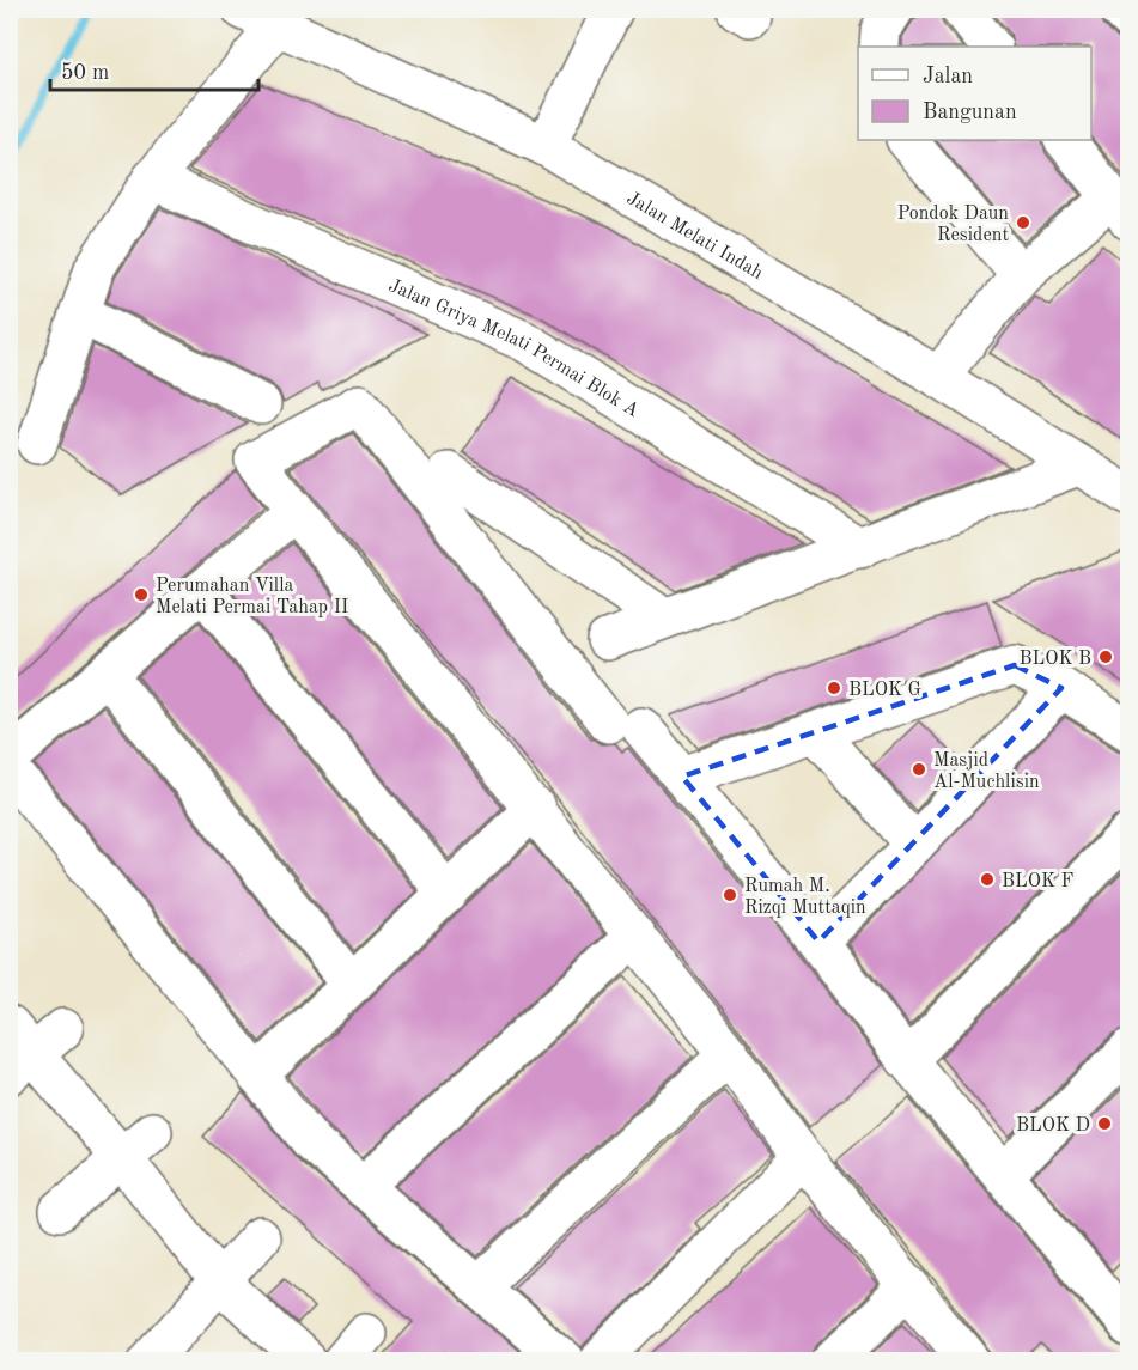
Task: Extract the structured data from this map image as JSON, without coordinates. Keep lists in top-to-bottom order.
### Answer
{
  "streets": {
    "street": ["Jalan Melati Indah", "Jalan Griya Melati Permai Blok A"]
  },
  "places": [
    "Pondok Daun Resident",
    "Perumahan Villa Melati Permai Tahap II",
    "BLOK B",
    "BLOK G",
    "Masjid Al-Muchlisin",
    "BLOK F",
    "Rumah M. Rizqi Muttaqin",
    "BLOK D"
  ],
  "legend": ["Jalan", "Bangunan"],
  "scale_bar": "50 m"
}
